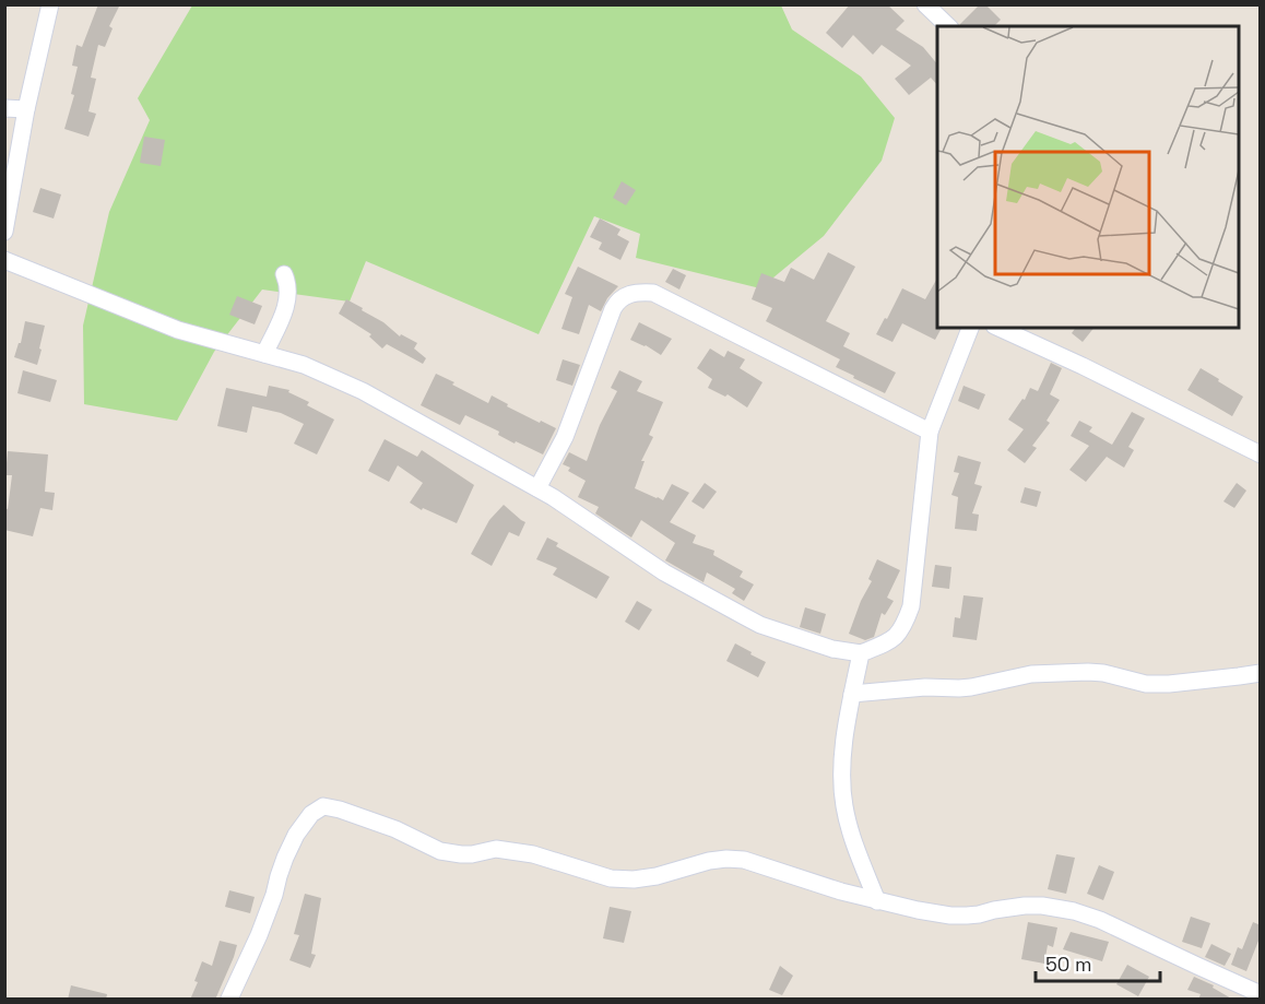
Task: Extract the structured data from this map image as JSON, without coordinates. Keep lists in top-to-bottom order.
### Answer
{
  "scale_bar": "50 m"
}
